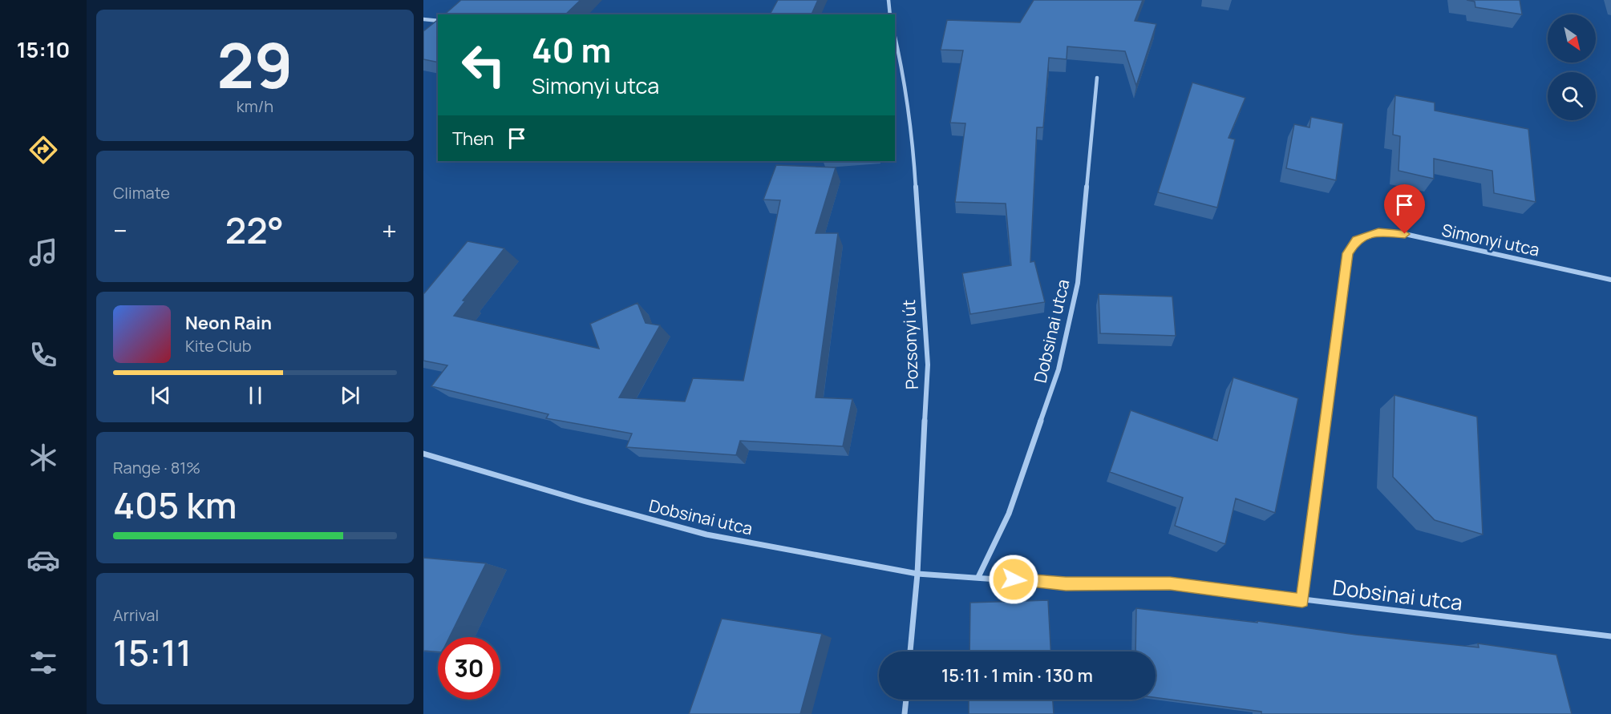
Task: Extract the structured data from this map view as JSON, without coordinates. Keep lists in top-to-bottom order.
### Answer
{
  "streets": {
    "street": ["Simonyi utca", "Dobsinai utca", "Pozsonyi út"]
  },
  "crossings": [
    ["Simonyi utca", "Dobsinai utca"],
    ["Dobsinai utca", "Pozsonyi út"]
  ],
  "north": "bottom right",
  "page": {
    "tabs": "15:10",
    "tile": [
      ["29", "km/h"],
      "Climate",
      ["Range · 81%", "405 km"],
      ["Arrival", "15:11"]
    ],
    "turn": ["40 m", "Simonyi utca"],
    "then": "Then",
    "heat": ["−", "22°", "+"],
    "song": ["Neon Rain", "Kite Club"],
    "limit": "30",
    "trip": "15:11 · 1 min · 130 m"
  }
}
